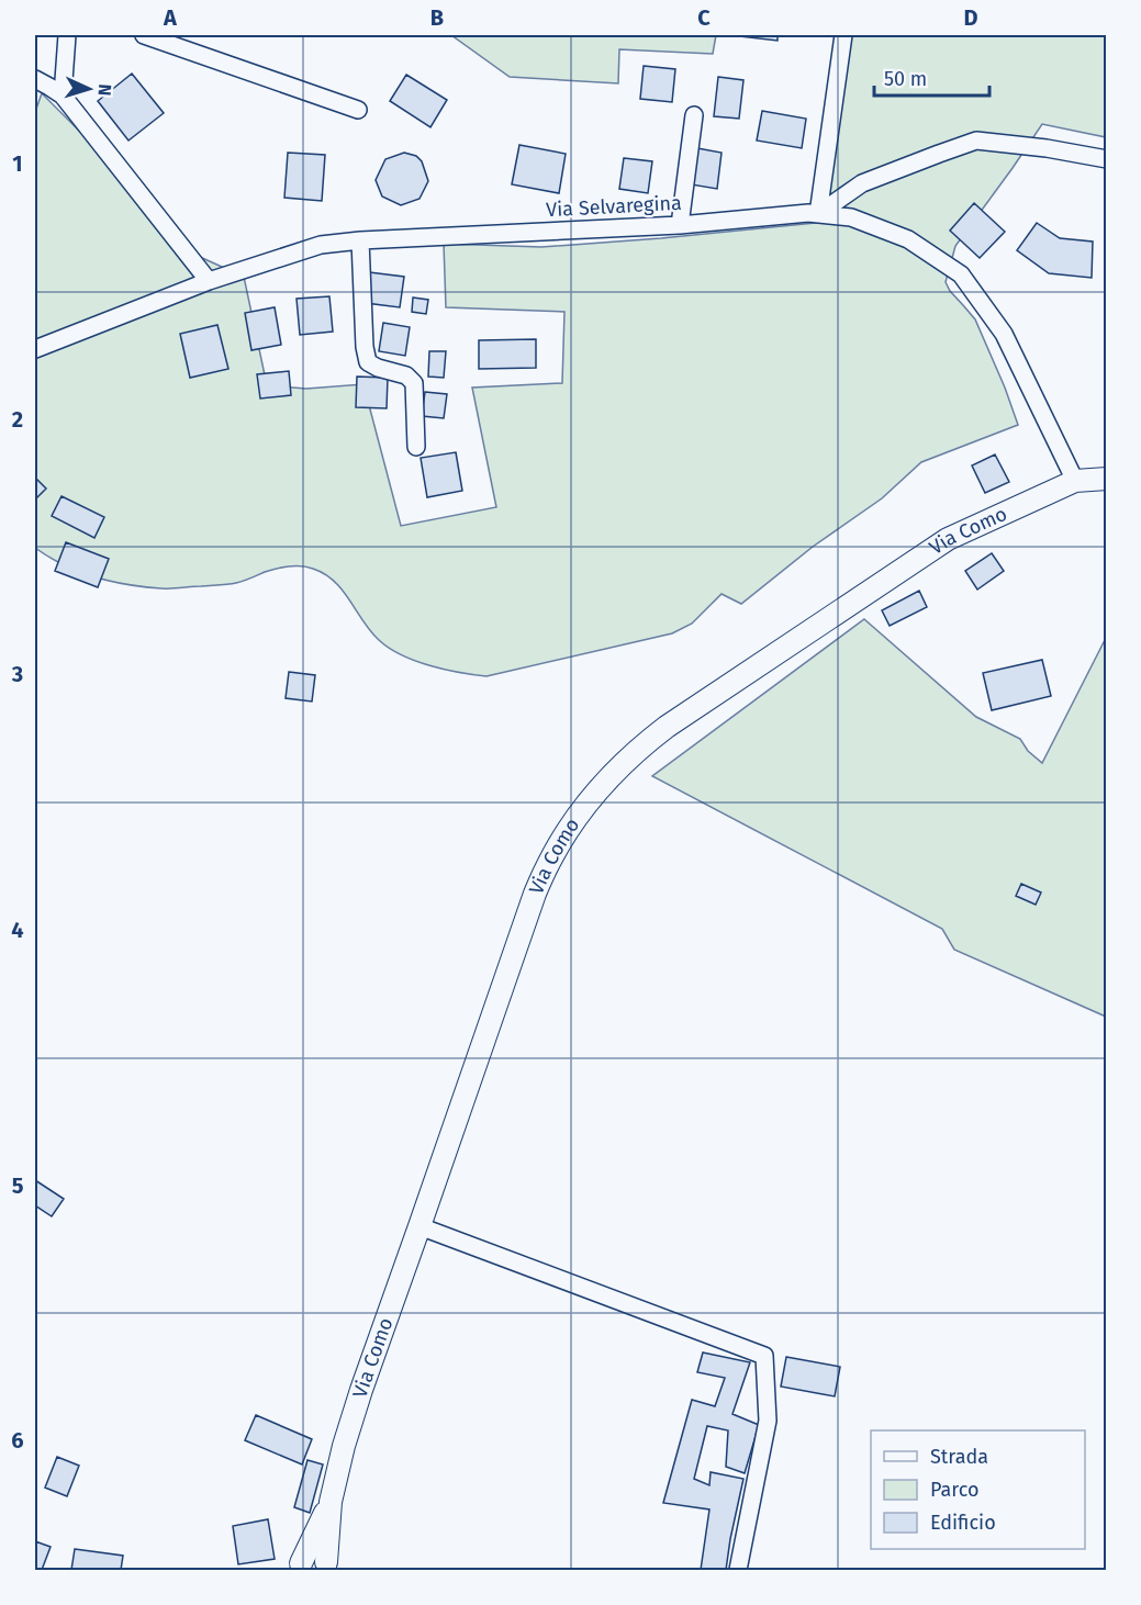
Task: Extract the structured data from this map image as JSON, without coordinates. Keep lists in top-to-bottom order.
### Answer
{
  "streets": {
    "main road": ["Via Como"],
    "street": ["Via Selvaregina"]
  },
  "crossings": [
    ["Via Selvaregina", "Via Como"]
  ],
  "legend": ["Strada", "Parco", "Edificio"],
  "scale_bar": "50 m",
  "north": "right",
  "grid": {
    "columns": [
      "A",
      "B",
      "C",
      "D"
    ],
    "rows": [
      "1",
      "2",
      "3",
      "4",
      "5",
      "6"
    ]
  }
}
